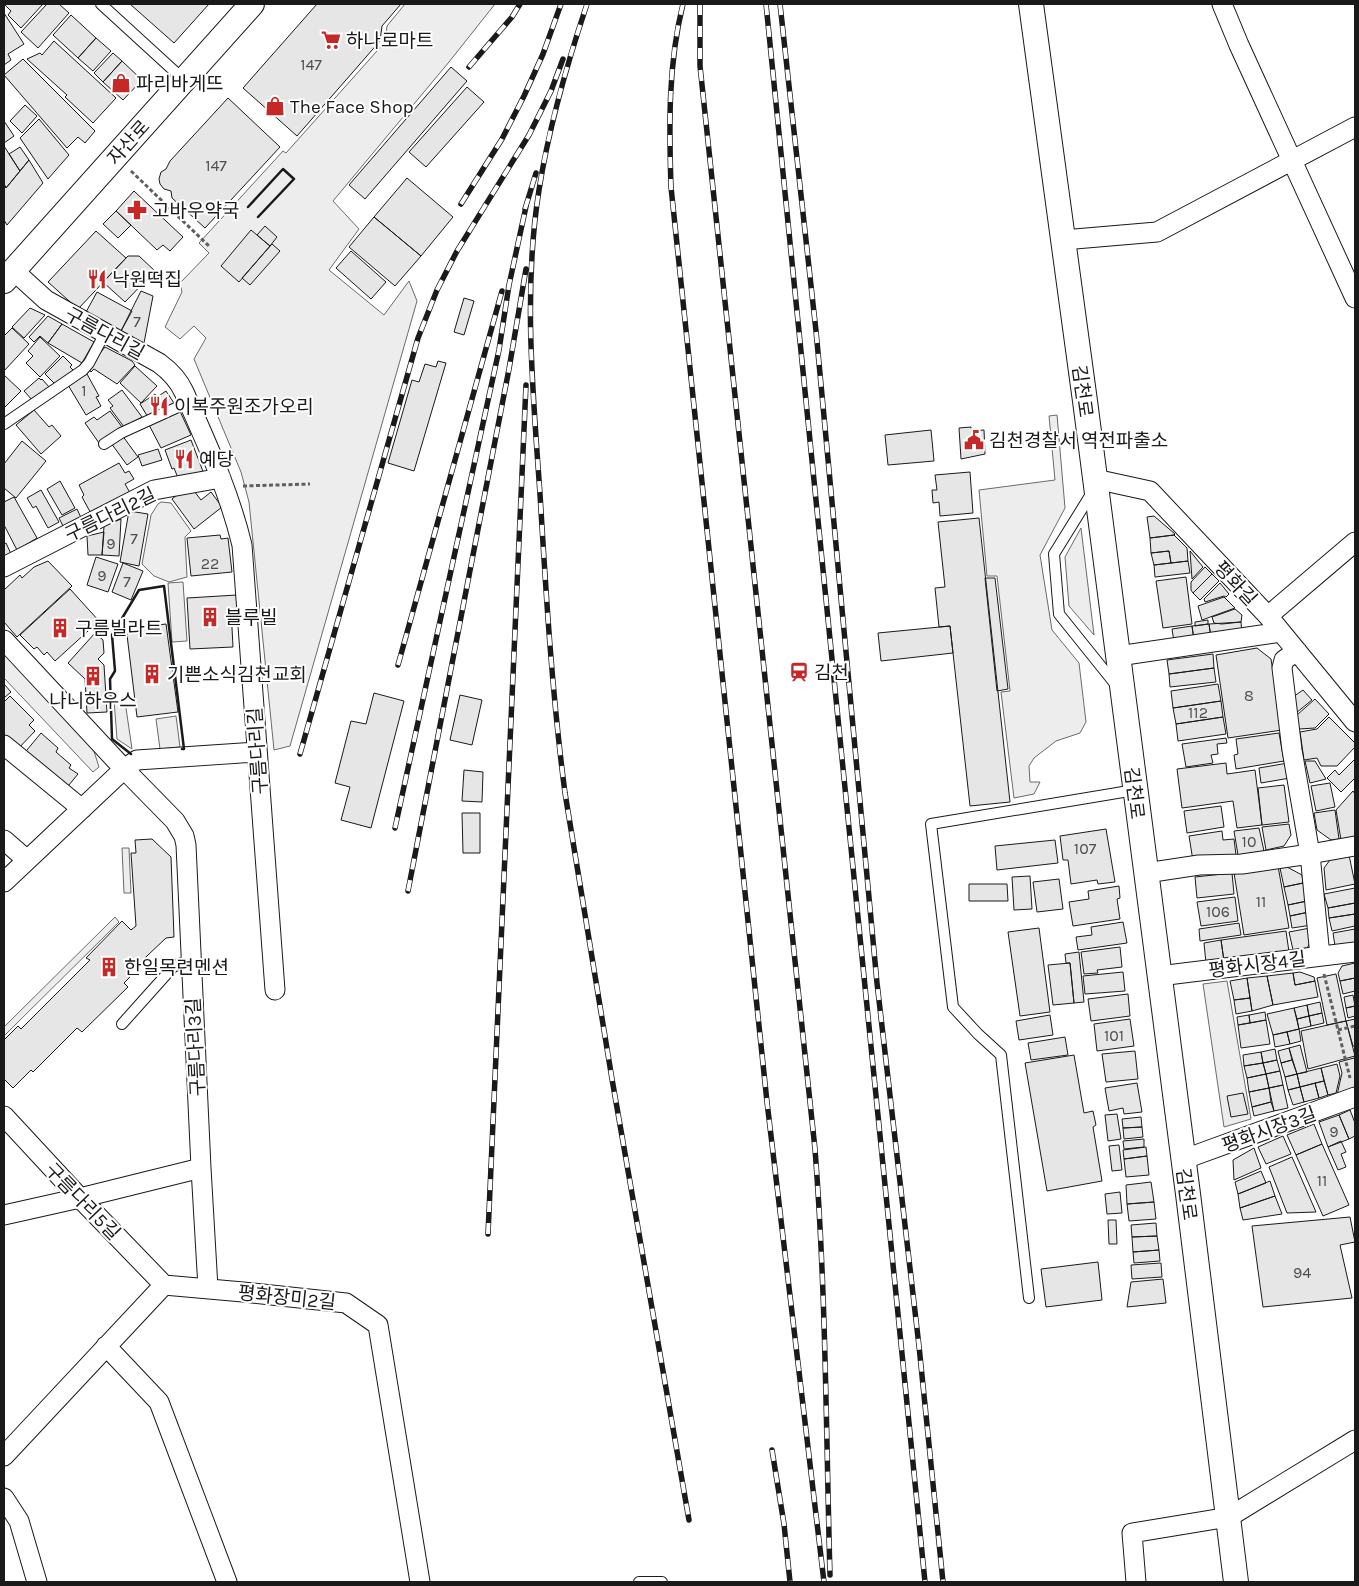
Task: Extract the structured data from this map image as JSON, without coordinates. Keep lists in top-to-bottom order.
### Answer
{
  "streets": {
    "street": [
      "자산로",
      "구름다리길",
      "김천로",
      "구름다리2길",
      "평화길",
      "평화시장4길",
      "구름다리3길",
      "평화시장3길",
      "구름다리5길",
      "평화장미2길"
    ]
  },
  "crossings": [
    ["자산로", "구름다리길"],
    ["구름다리길", "구름다리2길"],
    ["김천로", "평화길"],
    ["김천로", "평화시장4길"],
    ["김천로", "평화시장3길"],
    ["구름다리3길", "평화장미2길"],
    ["구름다리5길", "평화장미2길"]
  ],
  "places": {
    "supermarket": ["하나로마트"],
    "shop": ["파리바게뜨", "The Face Shop"],
    "pharmacy": ["고바우약국"],
    "restaurant": ["낙원떡집", "이복주원조가오리", "예당"],
    "public building": ["김천경찰서 역전파출소"],
    "building": [
      "블루빌",
      "구름빌라트",
      "기쁜소식김천교회",
      "나니하우스",
      "한일목련멘션"
    ],
    "station": ["김천"]
  },
  "house_numbers": [
    "147",
    "147",
    "7",
    "1",
    "7",
    "9",
    "22",
    "9",
    "7",
    "8",
    "112",
    "10",
    "107",
    "11",
    "106",
    "101",
    "9",
    "11",
    "94"
  ]
}
